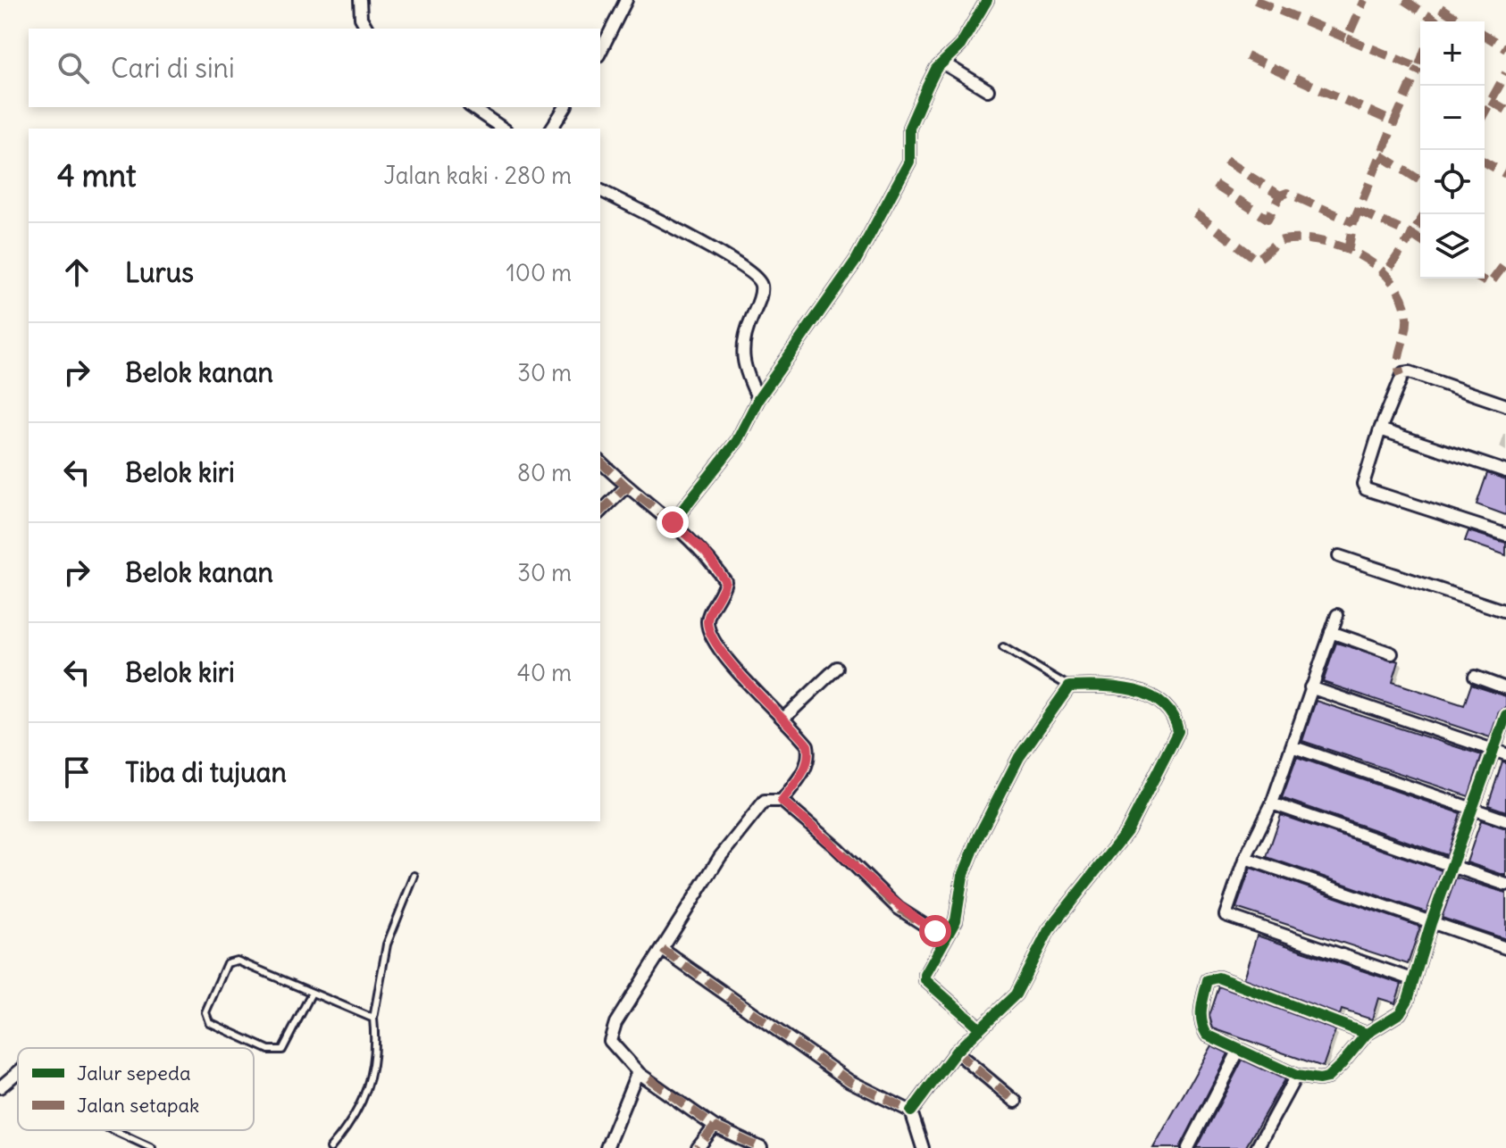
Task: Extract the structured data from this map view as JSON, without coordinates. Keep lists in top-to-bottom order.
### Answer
{
  "legend": ["Jalur sepeda", "Jalan setapak"],
  "page": {
    "map_buttons": ["+", "−"],
    "search": "Cari di sini",
    "heading": ["4 mnt", "Jalan kaki · 280 m"],
    "list": [
      ["Lurus", "100 m"],
      ["Belok kanan", "30 m"],
      ["Belok kiri", "80 m"],
      ["Belok kanan", "30 m"],
      ["Belok kiri", "40 m"],
      "Tiba di tujuan"
    ]
  }
}
